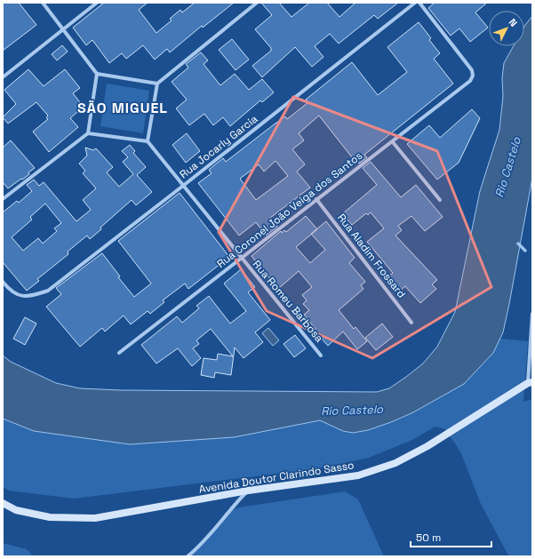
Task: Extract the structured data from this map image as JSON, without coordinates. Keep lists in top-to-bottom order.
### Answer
{
  "streets": {
    "main road": ["Avenida Doutor Clarindo Sasso"],
    "street": [
      "Rua Jocarly Garcia",
      "Rua Coronel João Veiga dos Santos",
      "Rua Aladim Frossard",
      "Rua Romeu Barbosa"
    ]
  },
  "crossings": [
    ["Rua Jocarly Garcia", "Rua Romeu Barbosa"],
    ["Rua Coronel João Veiga dos Santos", "Rua Aladim Frossard"],
    ["Rua Coronel João Veiga dos Santos", "Rua Romeu Barbosa"]
  ],
  "districts": ["SÃO MIGUEL"],
  "water": ["Rio Castelo"],
  "scale_bar": "50 m",
  "north": "top right"
}
